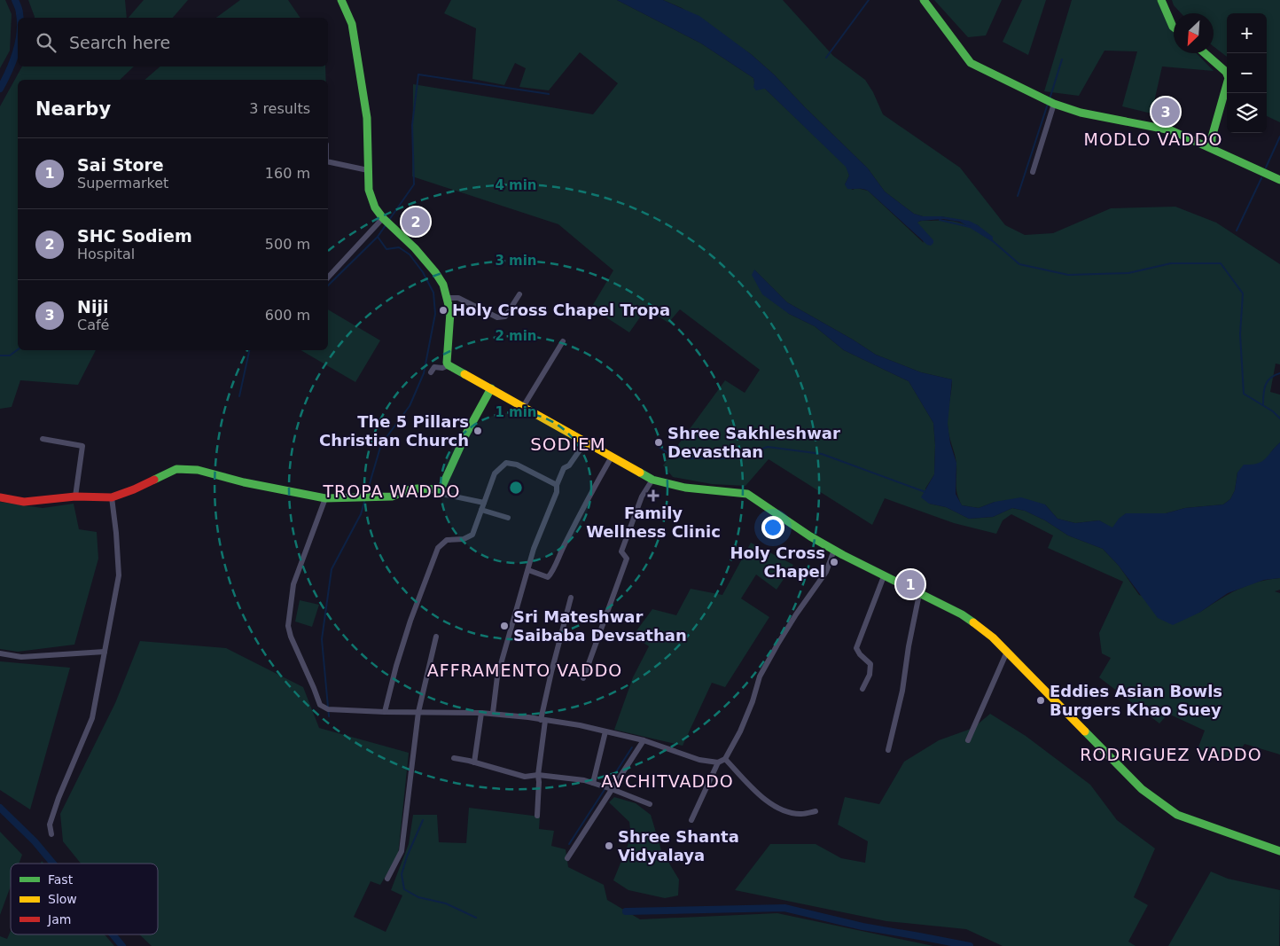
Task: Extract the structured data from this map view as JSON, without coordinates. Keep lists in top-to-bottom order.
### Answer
{
  "districts": [
    "MODLO VADDO",
    "SODIEM",
    "TROPA WADDO",
    "AFFRAMENTO VADDO",
    "RODRIGUEZ VADDO",
    "AVCHITVADDO"
  ],
  "places": {
    "other": [
      "Holy Cross Chapel Tropa",
      "The 5 Pillars Christian Church",
      "Shree Sakhleshwar Devasthan",
      "Holy Cross Chapel",
      "Sri Mateshwar Saibaba Devsathan",
      "Eddies Asian Bowls Burgers Khao Suey",
      "Shree Shanta Vidyalaya"
    ],
    "health": ["Family Wellness Clinic"]
  },
  "legend": ["Fast", "Slow", "Jam"],
  "north": "bottom left",
  "page": {
    "map_buttons": ["+", "−"],
    "search": "Search here",
    "heading": ["Nearby", "3 results"],
    "pins": ["3", "2", "1"],
    "list": [
      {
        "mark": "1",
        "name": "Sai Store",
        "note": "Supermarket",
        "value": "160 m"
      },
      {
        "mark": "2",
        "name": "SHC Sodiem",
        "note": "Hospital",
        "value": "500 m"
      },
      {
        "mark": "3",
        "name": "Niji",
        "note": "Café",
        "value": "600 m"
      }
    ]
  },
  "rings": [
    "4 min",
    "3 min",
    "2 min",
    "1 min"
  ]
}
